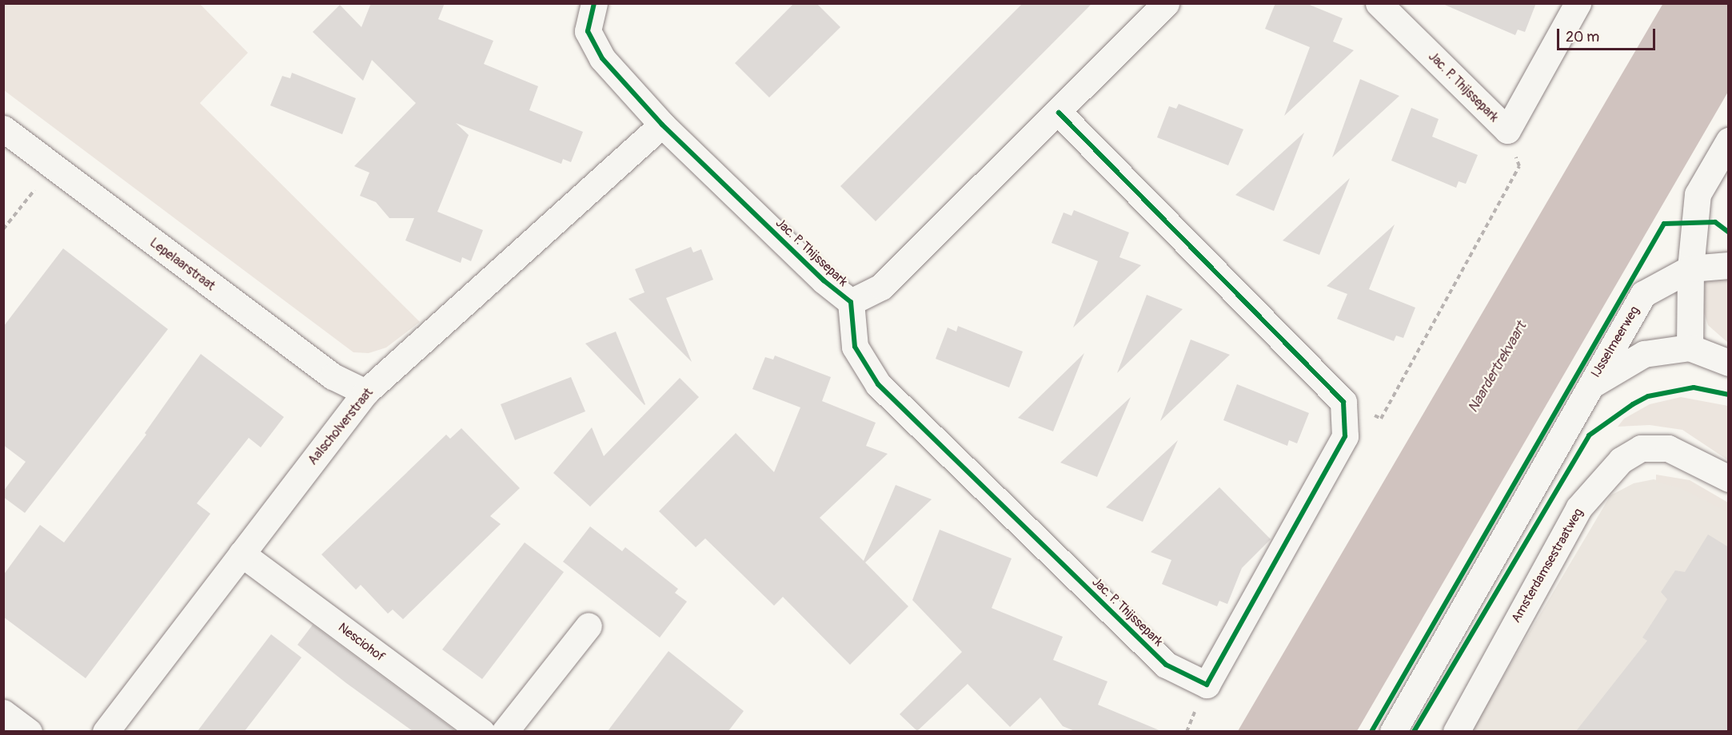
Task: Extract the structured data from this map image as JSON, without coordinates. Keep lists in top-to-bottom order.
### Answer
{
  "streets": {
    "street": [
      "Jac. P. Thijssepark",
      "Lepelaarstraat",
      "IJsselmeerweg",
      "Aalscholverstraat",
      "Amsterdamsestraatweg",
      "Nesciohof"
    ]
  },
  "crossings": [
    ["Jac. P. Thijssepark", "Aalscholverstraat"],
    ["Lepelaarstraat", "Aalscholverstraat"],
    ["Aalscholverstraat", "Nesciohof"]
  ],
  "water": ["Naardertrekvaart"],
  "scale_bar": "20 m"
}
